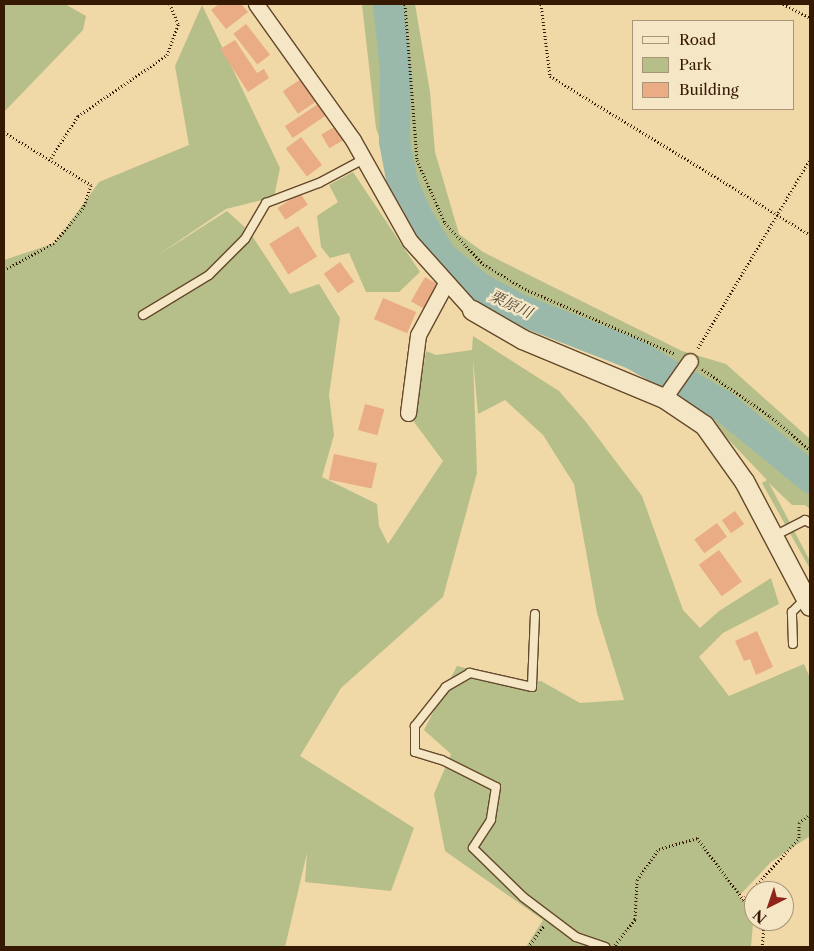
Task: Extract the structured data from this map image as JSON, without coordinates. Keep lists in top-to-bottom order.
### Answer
{
  "water": ["栗原川"],
  "legend": ["Road", "Park", "Building"],
  "north": "bottom left"
}
